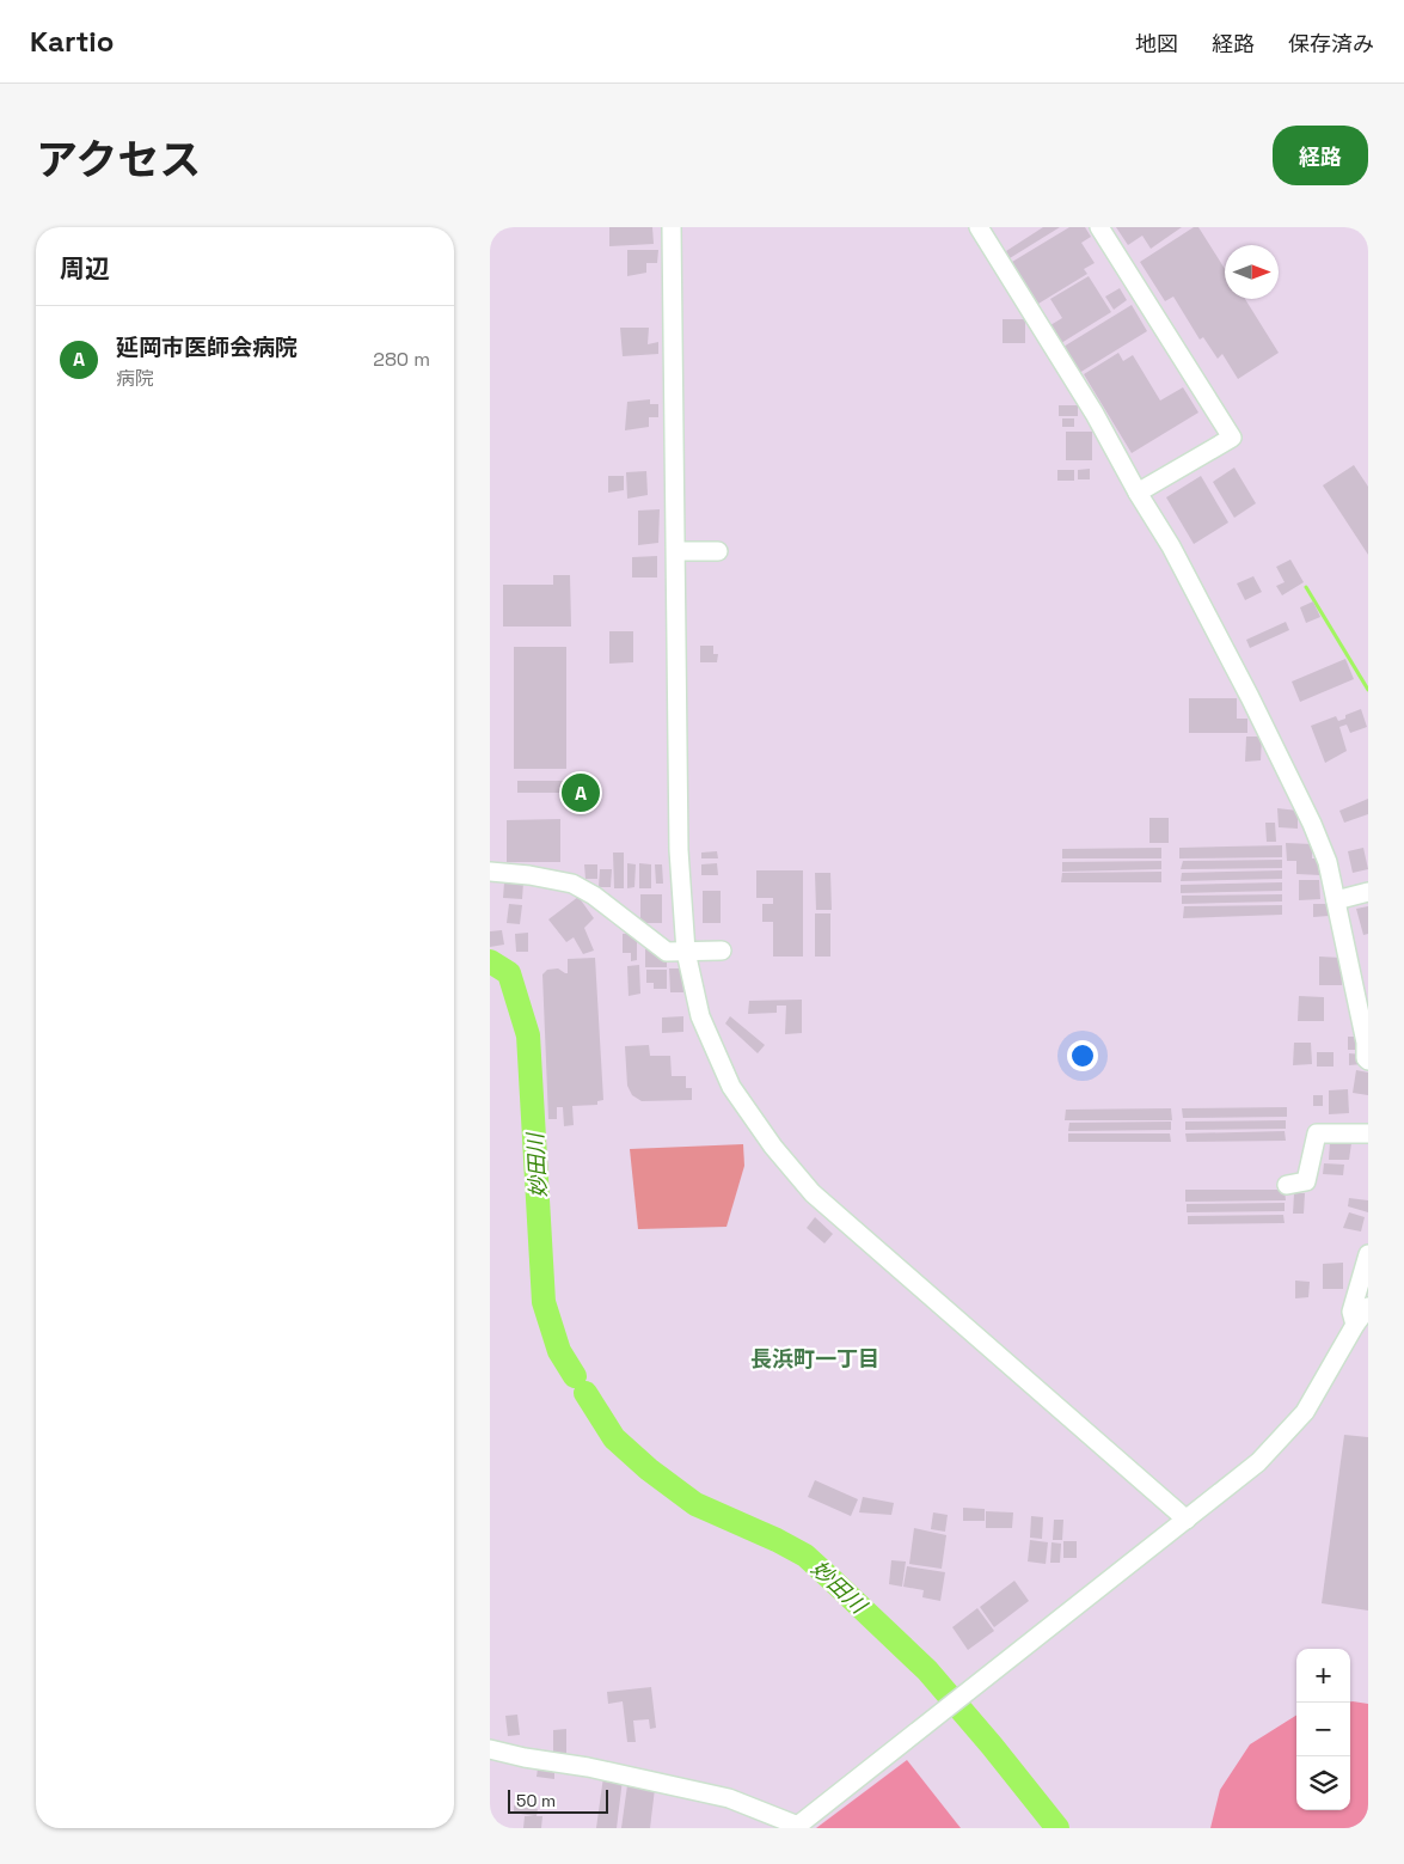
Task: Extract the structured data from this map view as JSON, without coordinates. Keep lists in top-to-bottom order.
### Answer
{
  "districts": ["長浜町一丁目"],
  "water": ["妙田川"],
  "scale_bar": "50 m",
  "north": "right",
  "page": {
    "header": "Kartio",
    "nav": ["地図", "経路", "保存済み"],
    "title": "アクセス",
    "buttons": "経路",
    "heading": "周辺",
    "list": [
      {
        "mark": "A",
        "name": "延岡市医師会病院",
        "note": "病院",
        "value": "280 m"
      }
    ],
    "pins": "A",
    "map_buttons": ["+", "−"],
    "scale": "50 m"
  }
}
